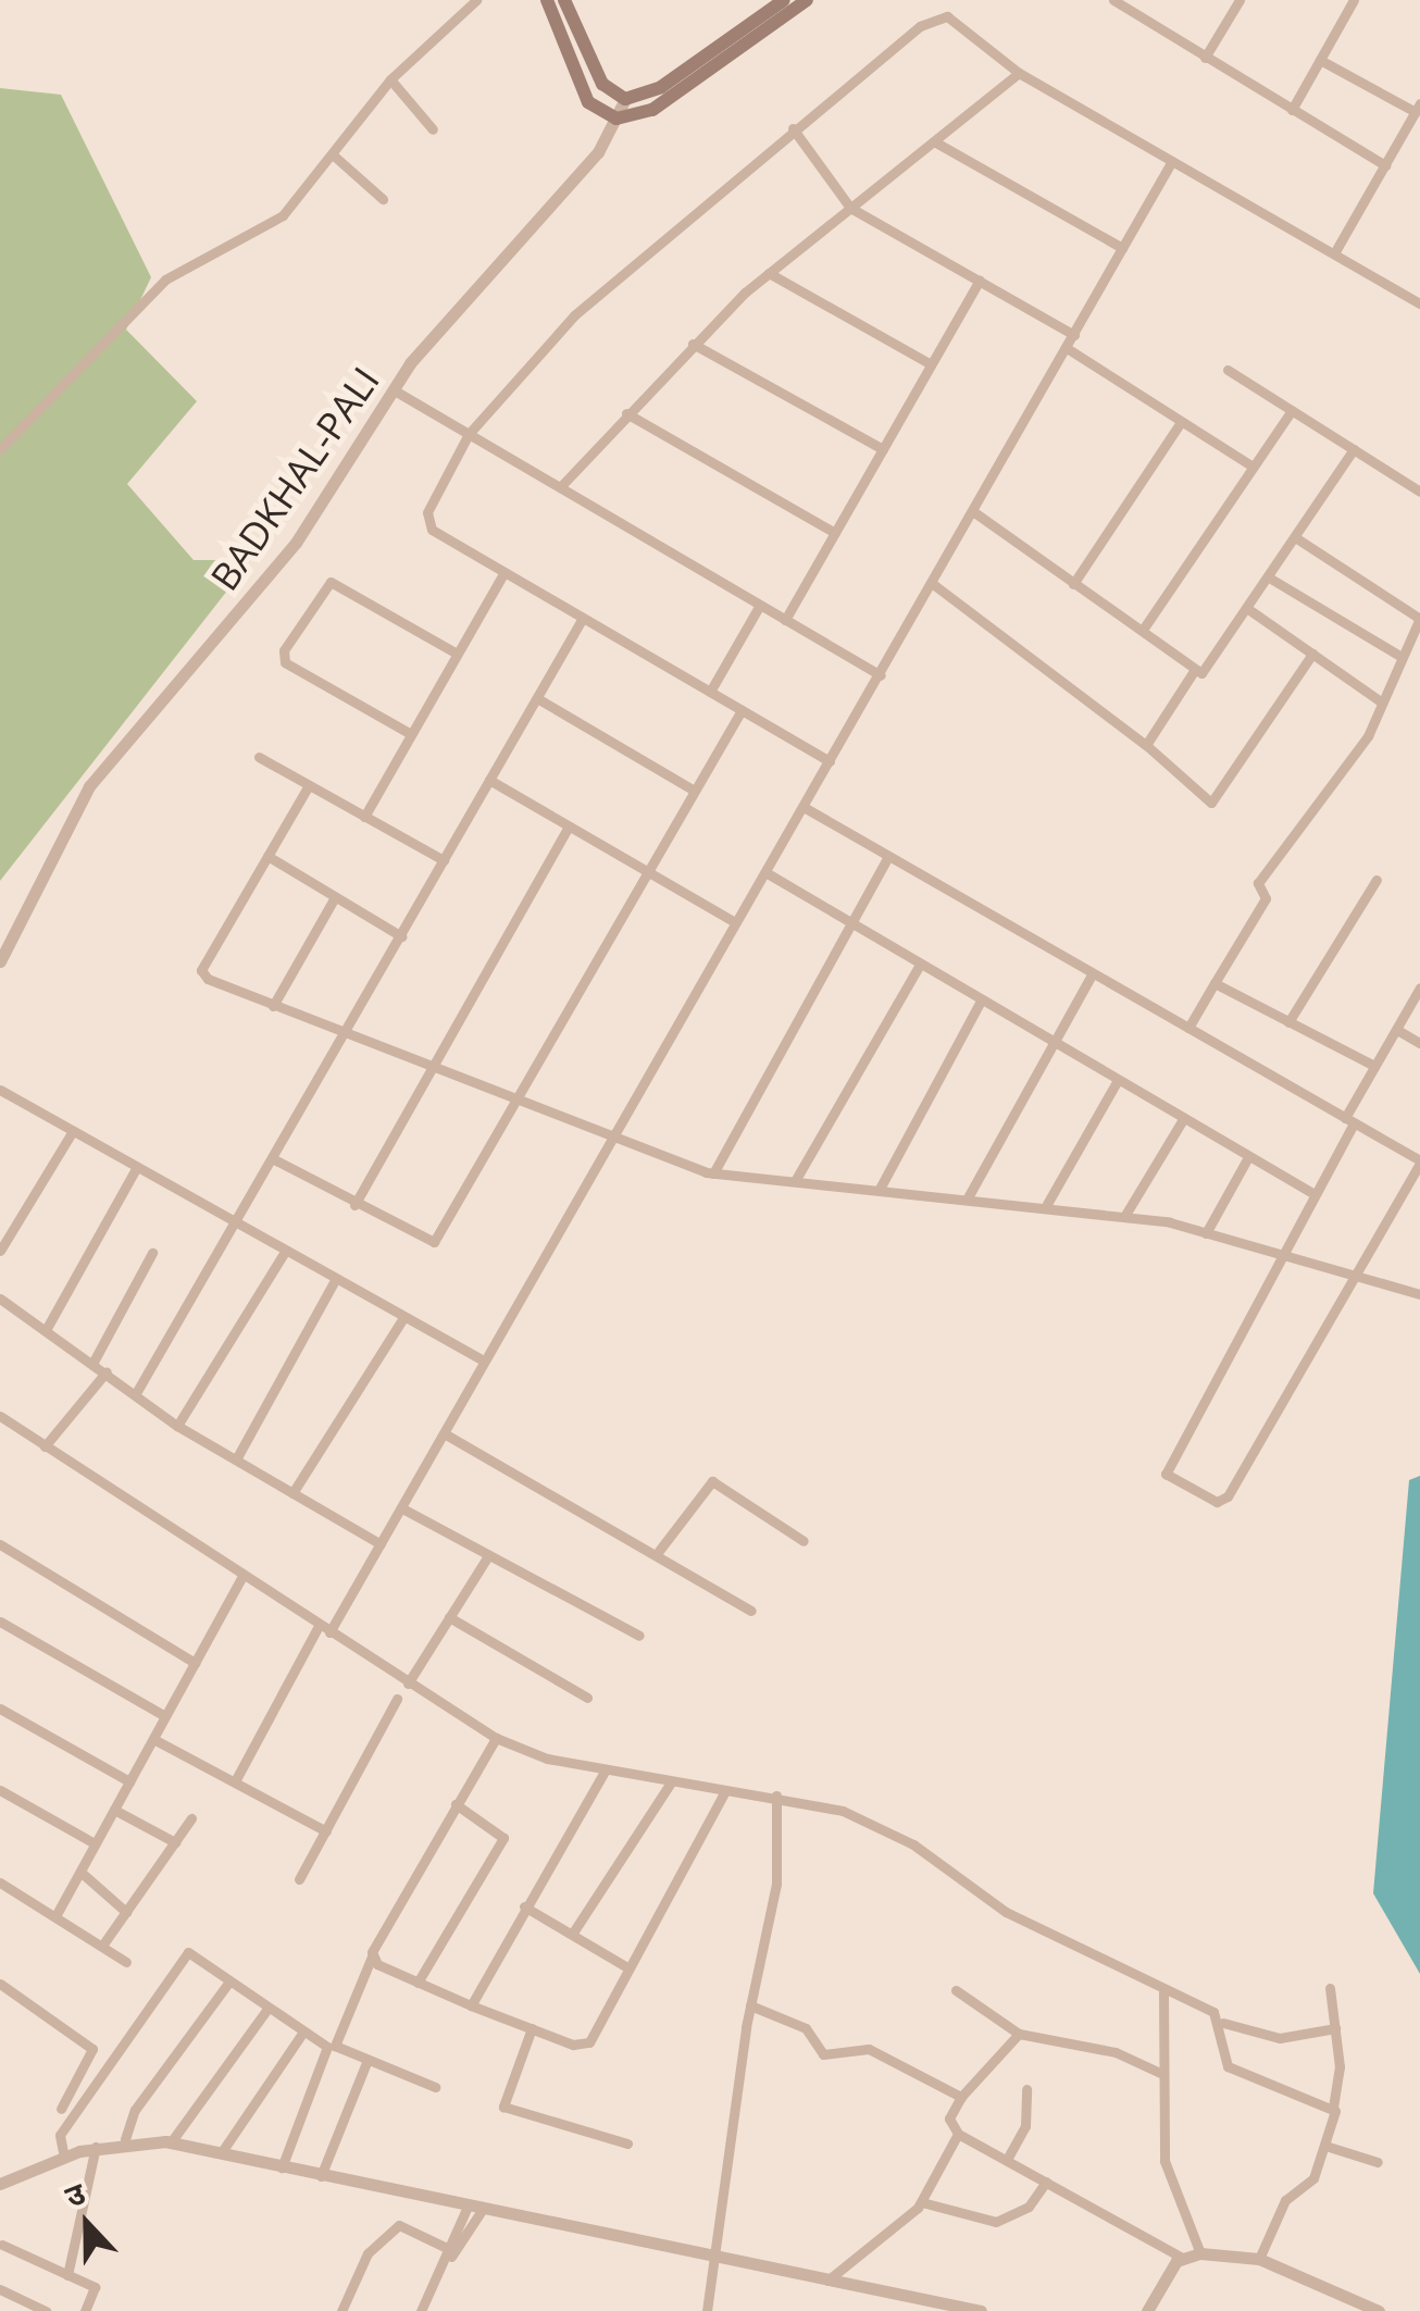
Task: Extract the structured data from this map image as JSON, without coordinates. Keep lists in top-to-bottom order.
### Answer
{
  "streets": {
    "street": ["BADKHAL-PALI"]
  },
  "north": "top"
}
